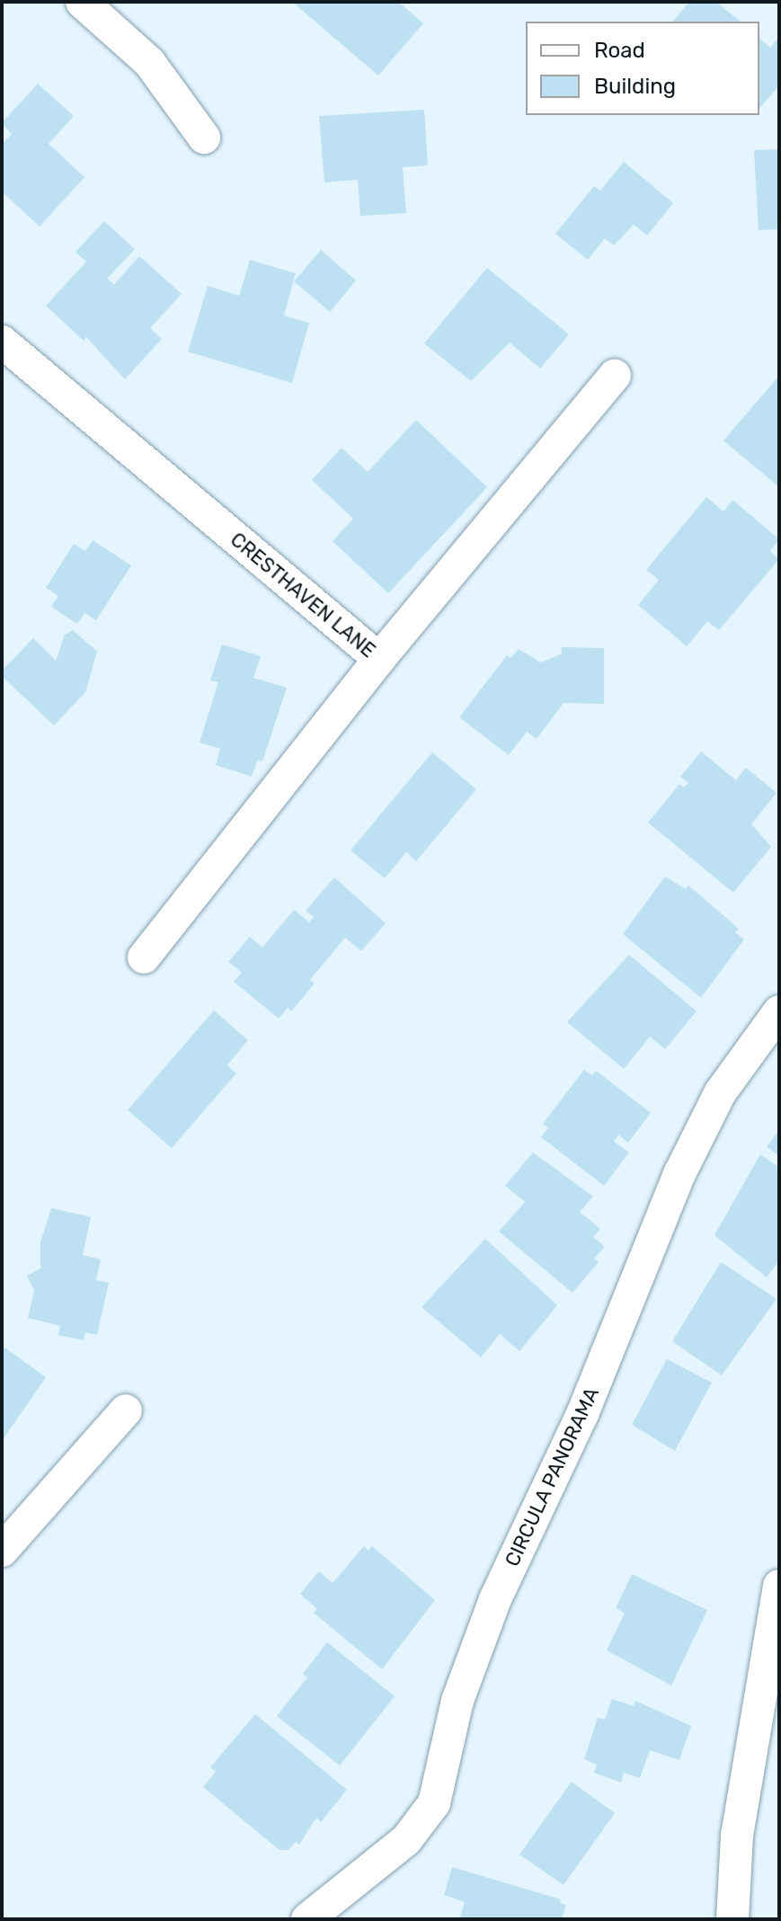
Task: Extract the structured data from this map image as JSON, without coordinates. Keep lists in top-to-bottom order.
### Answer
{
  "streets": {
    "street": ["CRESTHAVEN LANE", "CIRCULA PANORAMA"]
  },
  "legend": ["Road", "Building"]
}
